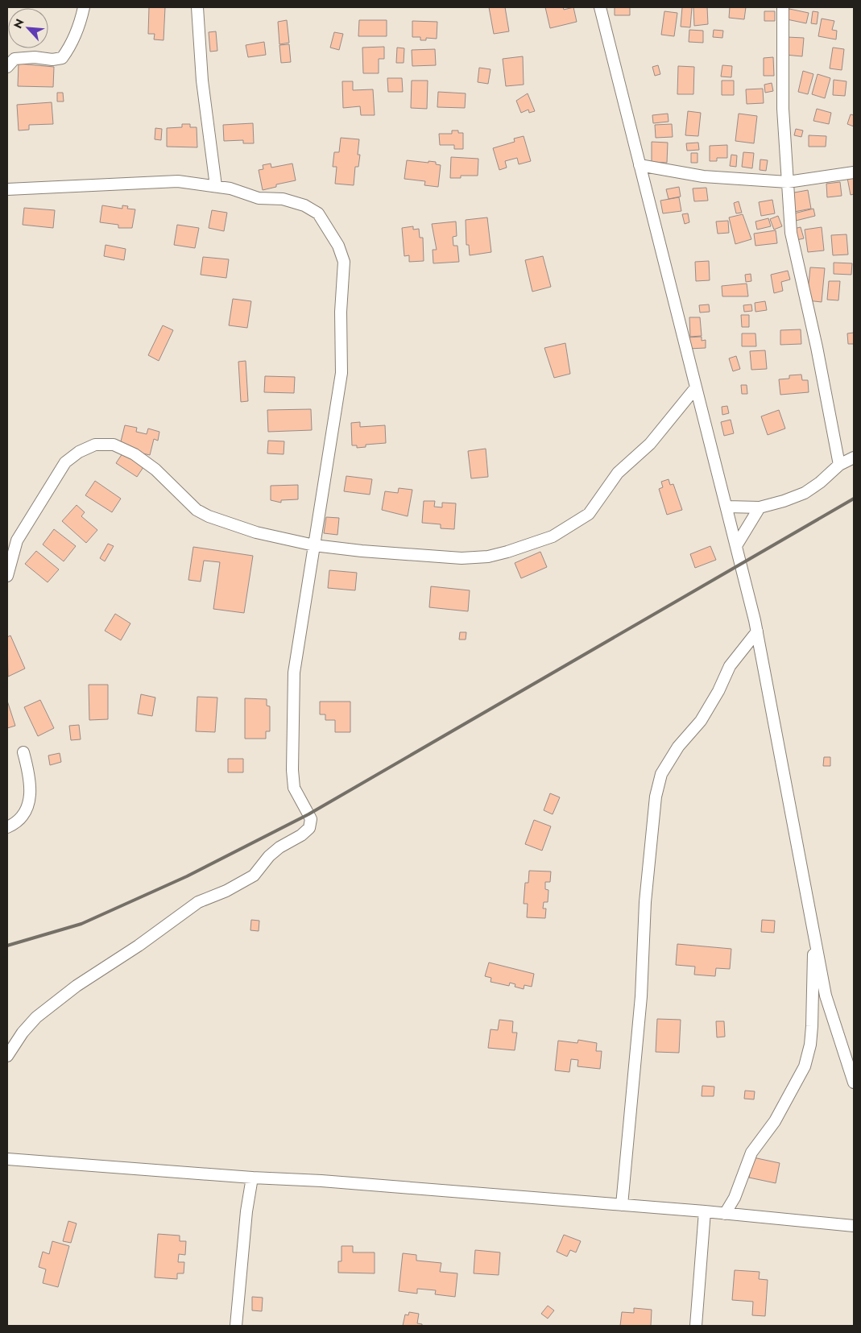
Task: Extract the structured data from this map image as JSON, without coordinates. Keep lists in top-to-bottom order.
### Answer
{
  "north": "top left"
}
